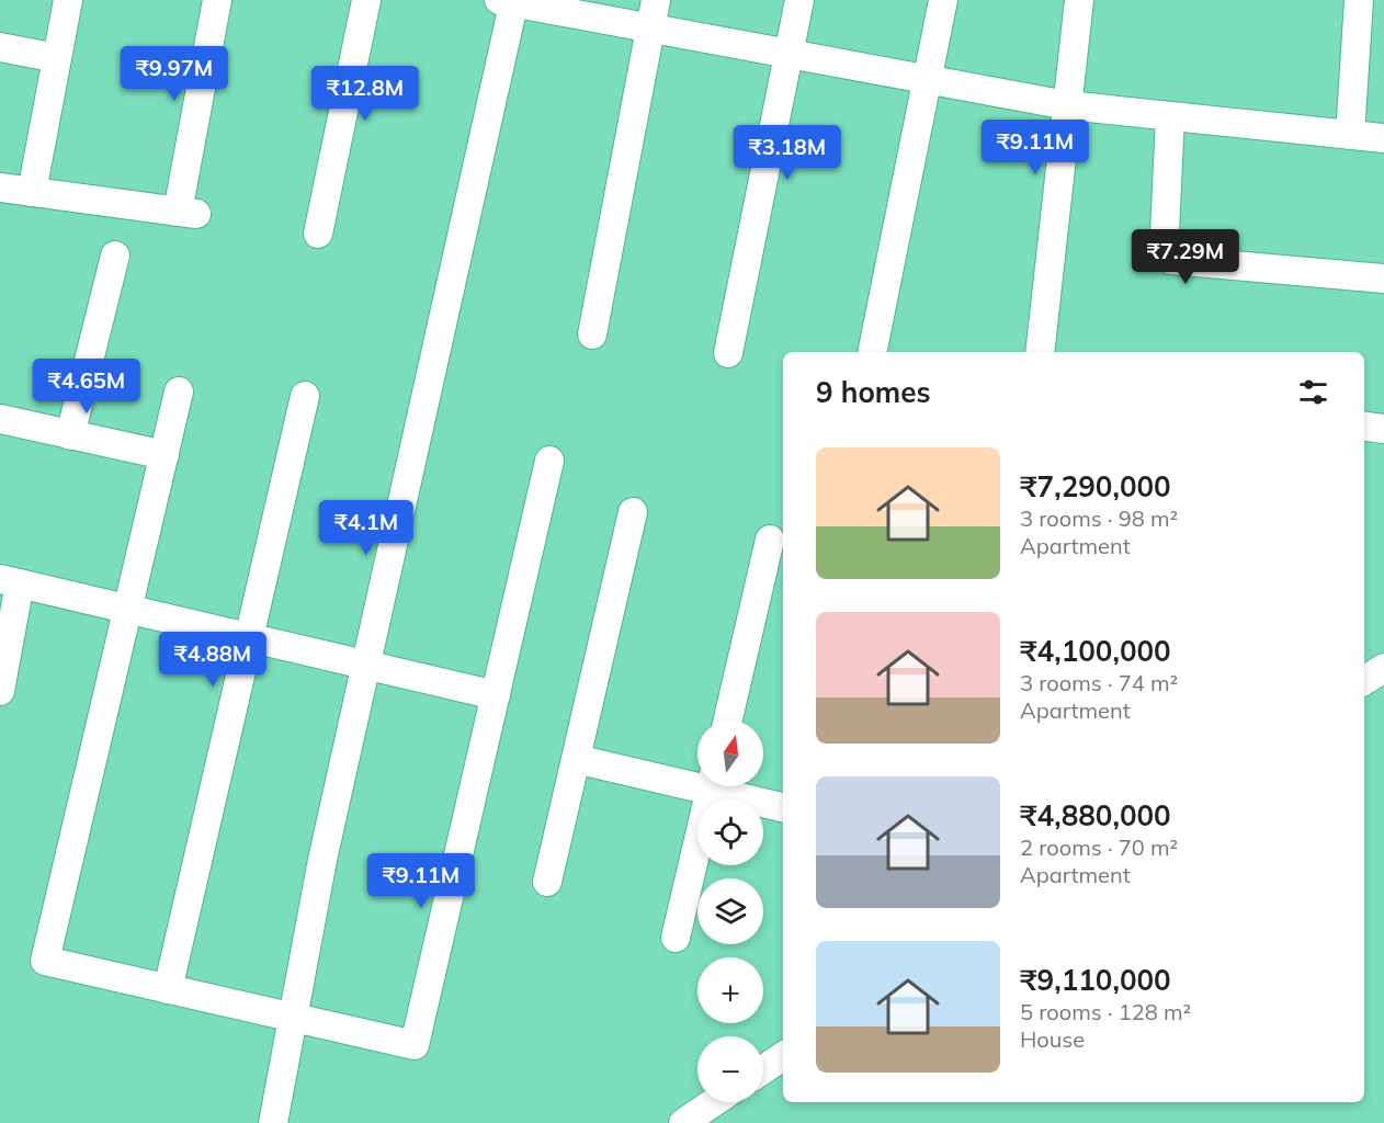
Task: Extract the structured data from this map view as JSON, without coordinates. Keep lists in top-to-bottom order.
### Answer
{
  "north": "top",
  "page": {
    "price": [
      "₹9.97M",
      "₹12.8M",
      "₹9.11M",
      "₹3.18M",
      "₹7.29M",
      "₹4.65M",
      "₹4.1M",
      "₹4.88M",
      "₹9.11M"
    ],
    "heading": "9 homes",
    "list": [
      {
        "name": "₹7,290,000",
        "note": "3 rooms · 98 m² · Apartment"
      },
      {
        "name": "₹4,100,000",
        "note": "3 rooms · 74 m² · Apartment"
      },
      {
        "name": "₹4,880,000",
        "note": "2 rooms · 70 m² · Apartment"
      },
      {
        "name": "₹9,110,000",
        "note": "5 rooms · 128 m² · House"
      }
    ],
    "map_buttons": ["+", "−"]
  }
}
